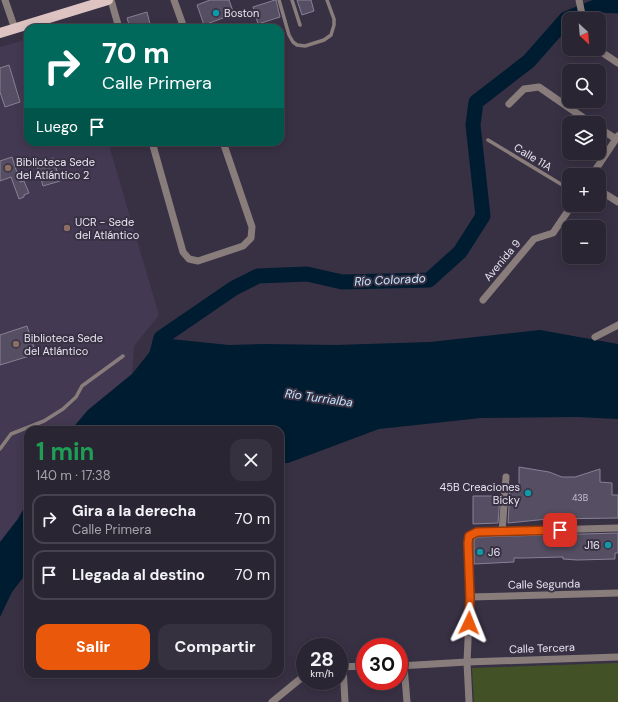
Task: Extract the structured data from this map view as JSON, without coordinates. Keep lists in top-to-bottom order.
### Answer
{
  "streets": {
    "street": ["Avenida 9", "Calle Segunda", "Calle Tercera"],
    "lane": ["Calle 11A"]
  },
  "water": ["Río Colorado", "Río Turrialba"],
  "places": [
    "Boston",
    "Biblioteca Sede del Atlántico 2",
    "UCR - Sede del Atlántico",
    "Biblioteca Sede del Atlántico",
    "45B Creaciones Bicky",
    "J16",
    "J6"
  ],
  "house_numbers": ["43B"],
  "north": "bottom right",
  "page": {
    "map_buttons": ["+", "−"],
    "turn": ["70 m", "Calle Primera"],
    "then": "Luego",
    "heading": ["1 min", "140 m · 17:38"],
    "list": [
      {
        "name": "Gira a la derecha",
        "note": "Calle Primera",
        "value": "70 m"
      },
      {
        "name": "Llegada al destino",
        "value": "70 m"
      }
    ],
    "buttons": ["Salir", "Compartir"],
    "speed": "28 km/h",
    "limit": "30"
  }
}
